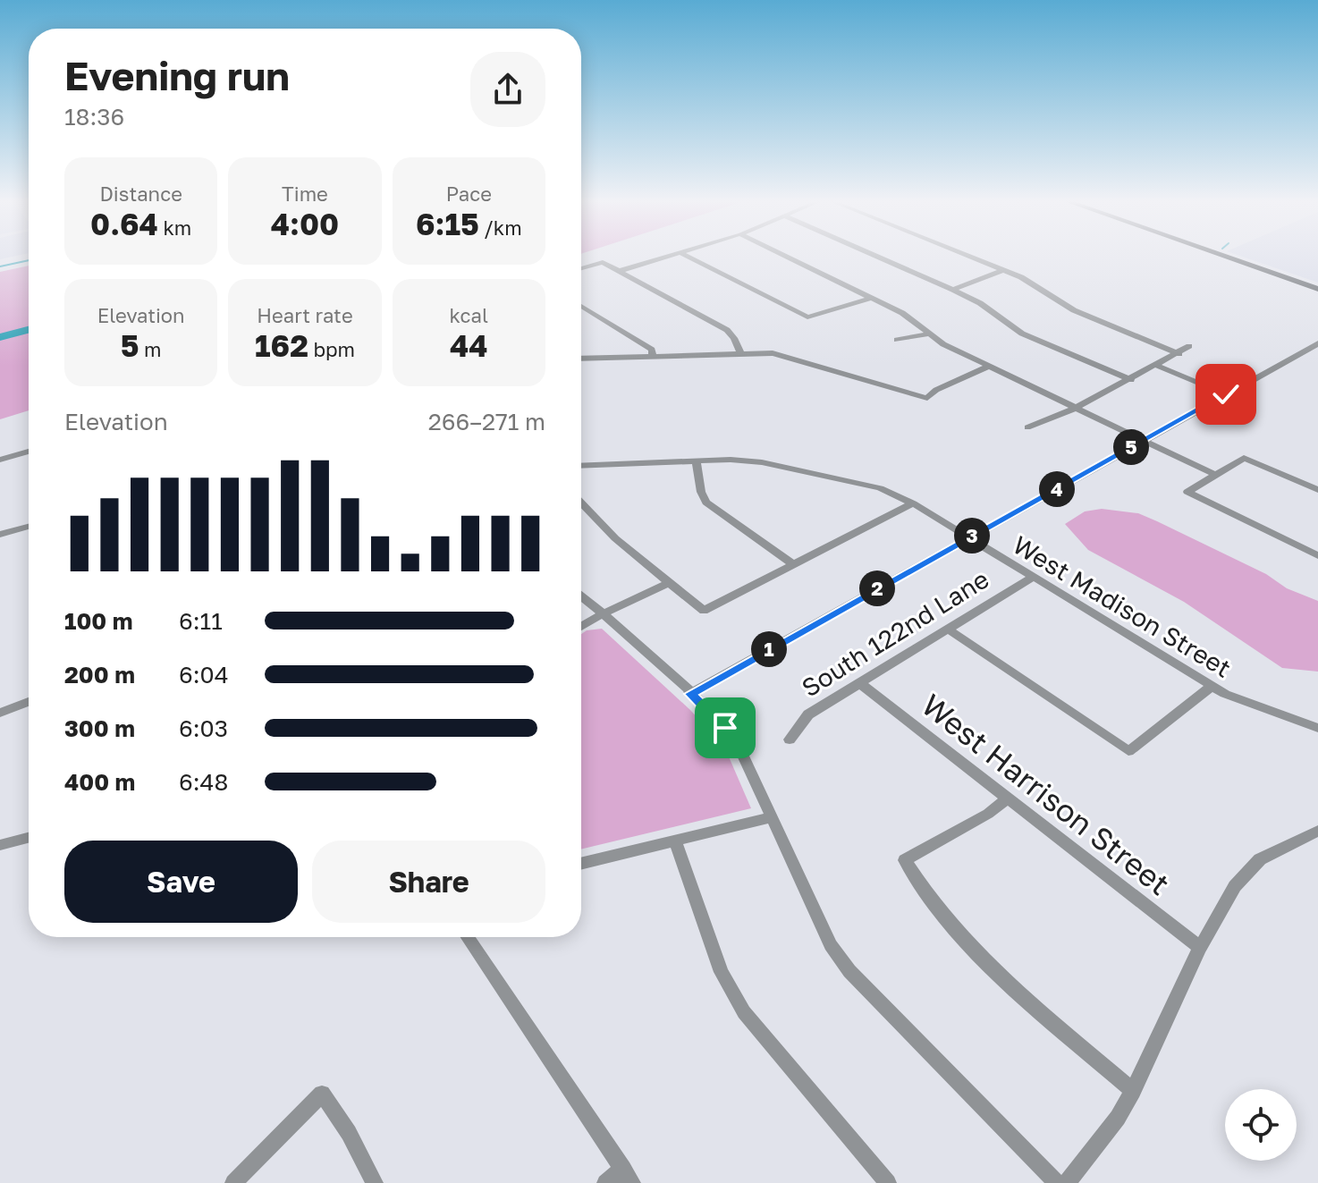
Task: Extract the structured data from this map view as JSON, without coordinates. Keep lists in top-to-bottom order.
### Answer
{
  "streets": {
    "street": ["West Madison Street", "South 122nd Lane", "West Harrison Street"]
  },
  "crossings": [
    ["West Madison Street", "South 122nd Lane"],
    ["South 122nd Lane", "West Harrison Street"]
  ],
  "page": {
    "heading": ["Evening run", "18:36"],
    "stats": [
      ["Distance", "0.64 km"],
      ["Time", "4:00"],
      ["Pace", "6:15 /km"],
      ["Elevation", "5 m"],
      ["Heart rate", "162 bpm"],
      ["kcal", "44"]
    ],
    "chart": ["Elevation", "266–271 m"],
    "pins": [
      "5",
      "4",
      "3",
      "2",
      "1"
    ],
    "list": [
      {
        "name": "100 m",
        "note": "6:11"
      },
      {
        "name": "200 m",
        "note": "6:04"
      },
      {
        "name": "300 m",
        "note": "6:03"
      },
      {
        "name": "400 m",
        "note": "6:48"
      }
    ],
    "buttons": ["Save", "Share"]
  }
}
